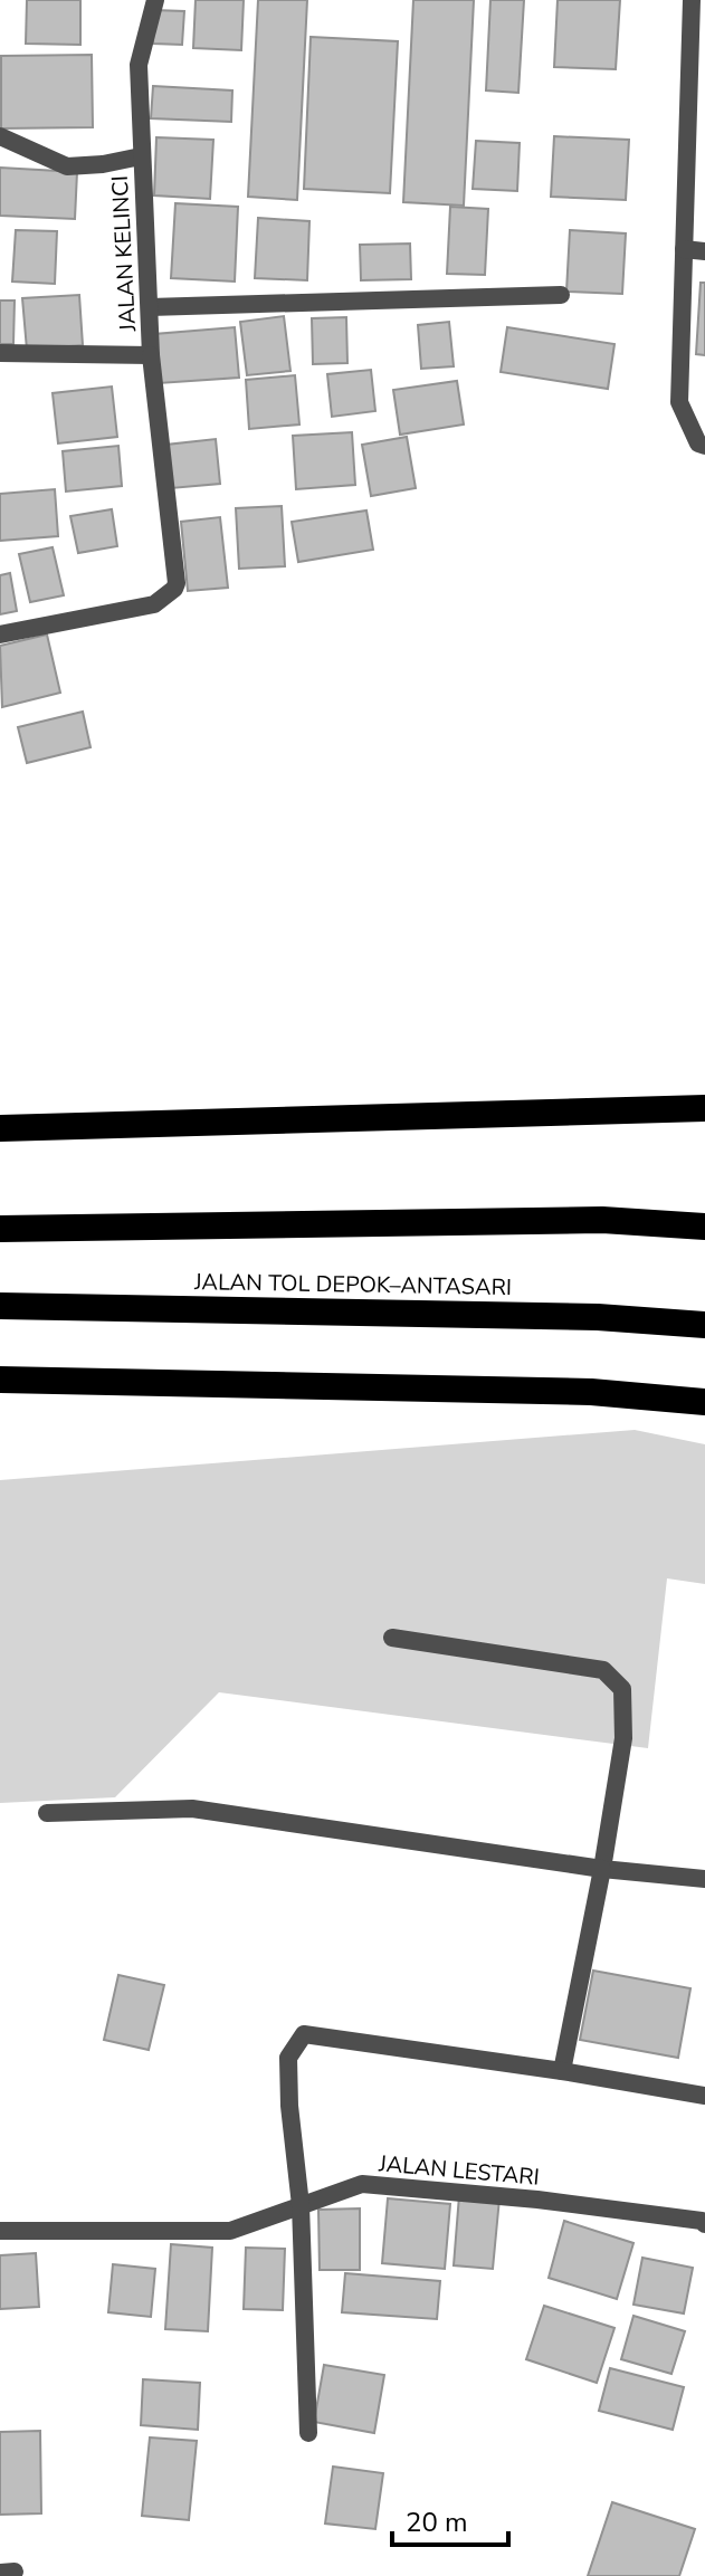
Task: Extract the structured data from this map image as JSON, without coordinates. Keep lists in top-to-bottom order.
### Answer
{
  "streets": {
    "highway": ["JALAN TOL DEPOK–ANTASARI"],
    "street": ["JALAN KELINCI", "JALAN LESTARI"]
  },
  "scale_bar": "20 m"
}
